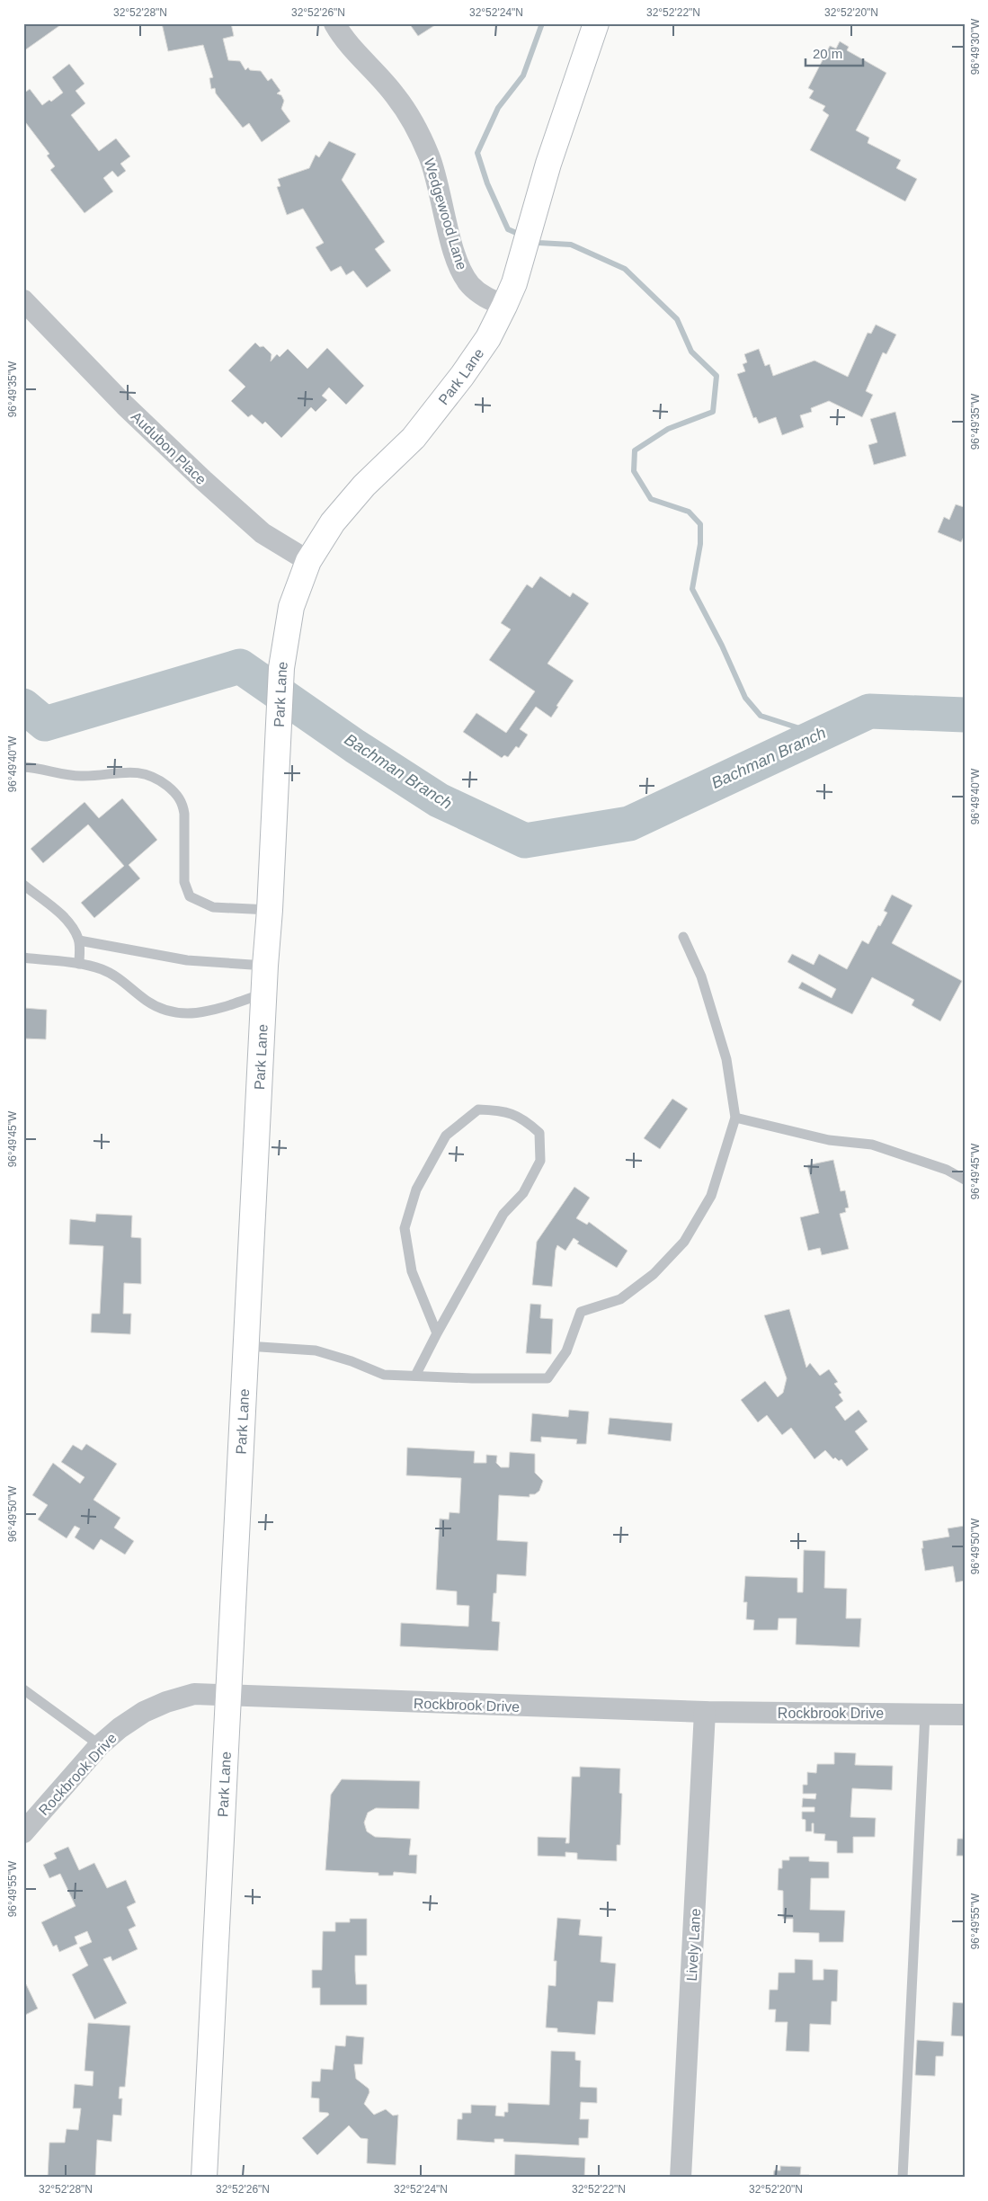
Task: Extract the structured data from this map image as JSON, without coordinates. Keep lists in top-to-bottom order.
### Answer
{
  "streets": {
    "street": [
      "Wedgewood Lane",
      "Park Lane",
      "Audubon Place",
      "Rockbrook Drive",
      "Lively Lane"
    ]
  },
  "crossings": [
    ["Wedgewood Lane", "Park Lane"],
    ["Park Lane", "Audubon Place"],
    ["Park Lane", "Rockbrook Drive"],
    ["Rockbrook Drive", "Lively Lane"]
  ],
  "water": ["Bachman Branch"],
  "scale_bar": "20 m",
  "coordinates": [
    "32°52'28\"N",
    "32°52'26\"N",
    "32°52'24\"N",
    "32°52'22\"N",
    "32°52'20\"N",
    "96°49'30\"W",
    "96°49'35\"W",
    "96°49'40\"W",
    "96°49'45\"W",
    "96°49'50\"W",
    "96°49'55\"W"
  ]
}
